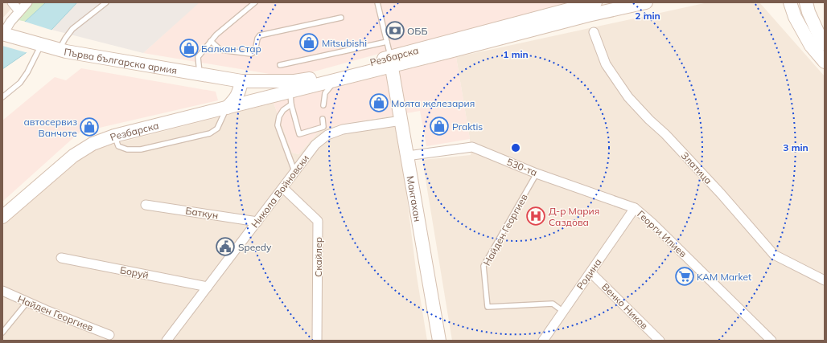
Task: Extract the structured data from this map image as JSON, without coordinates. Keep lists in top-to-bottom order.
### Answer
{
  "streets": {
    "street": [
      "Резбарска",
      "Първа българска армия",
      "530-та",
      "Златица",
      "Никола Войновски",
      "Макгахан",
      "Баткун",
      "Найден Георгиев",
      "Георги Илиев",
      "Скайлер",
      "Боруй",
      "Родина",
      "Венко Ников"
    ]
  },
  "crossings": [
    ["Резбарска", "Първа българска армия"],
    ["Резбарска", "Макгахан"],
    ["530-та", "Макгахан"],
    ["530-та", "Найден Георгиев"],
    ["530-та", "Георги Илиев"],
    ["530-та", "Родина"],
    ["Никола Войновски", "Макгахан"],
    ["Никола Войновски", "Баткун"],
    ["Никола Войновски", "Скайлер"],
    ["Никола Войновски", "Боруй"],
    ["Найден Георгиев", "Родина"],
    ["Георги Илиев", "Родина"],
    ["Родина", "Венко Ников"]
  ],
  "places": {
    "bank": ["ОББ"],
    "shop": [
      "Mitsubishi",
      "Балкан Стар",
      "Моята железария",
      "Praktis",
      "автосервиз Ванчоте"
    ],
    "hospital": ["Д-р Мария Саздова"],
    "public building": ["Speedy"],
    "supermarket": ["KAM Market"]
  },
  "rings": ["2 min", "1 min", "3 min"]
}
